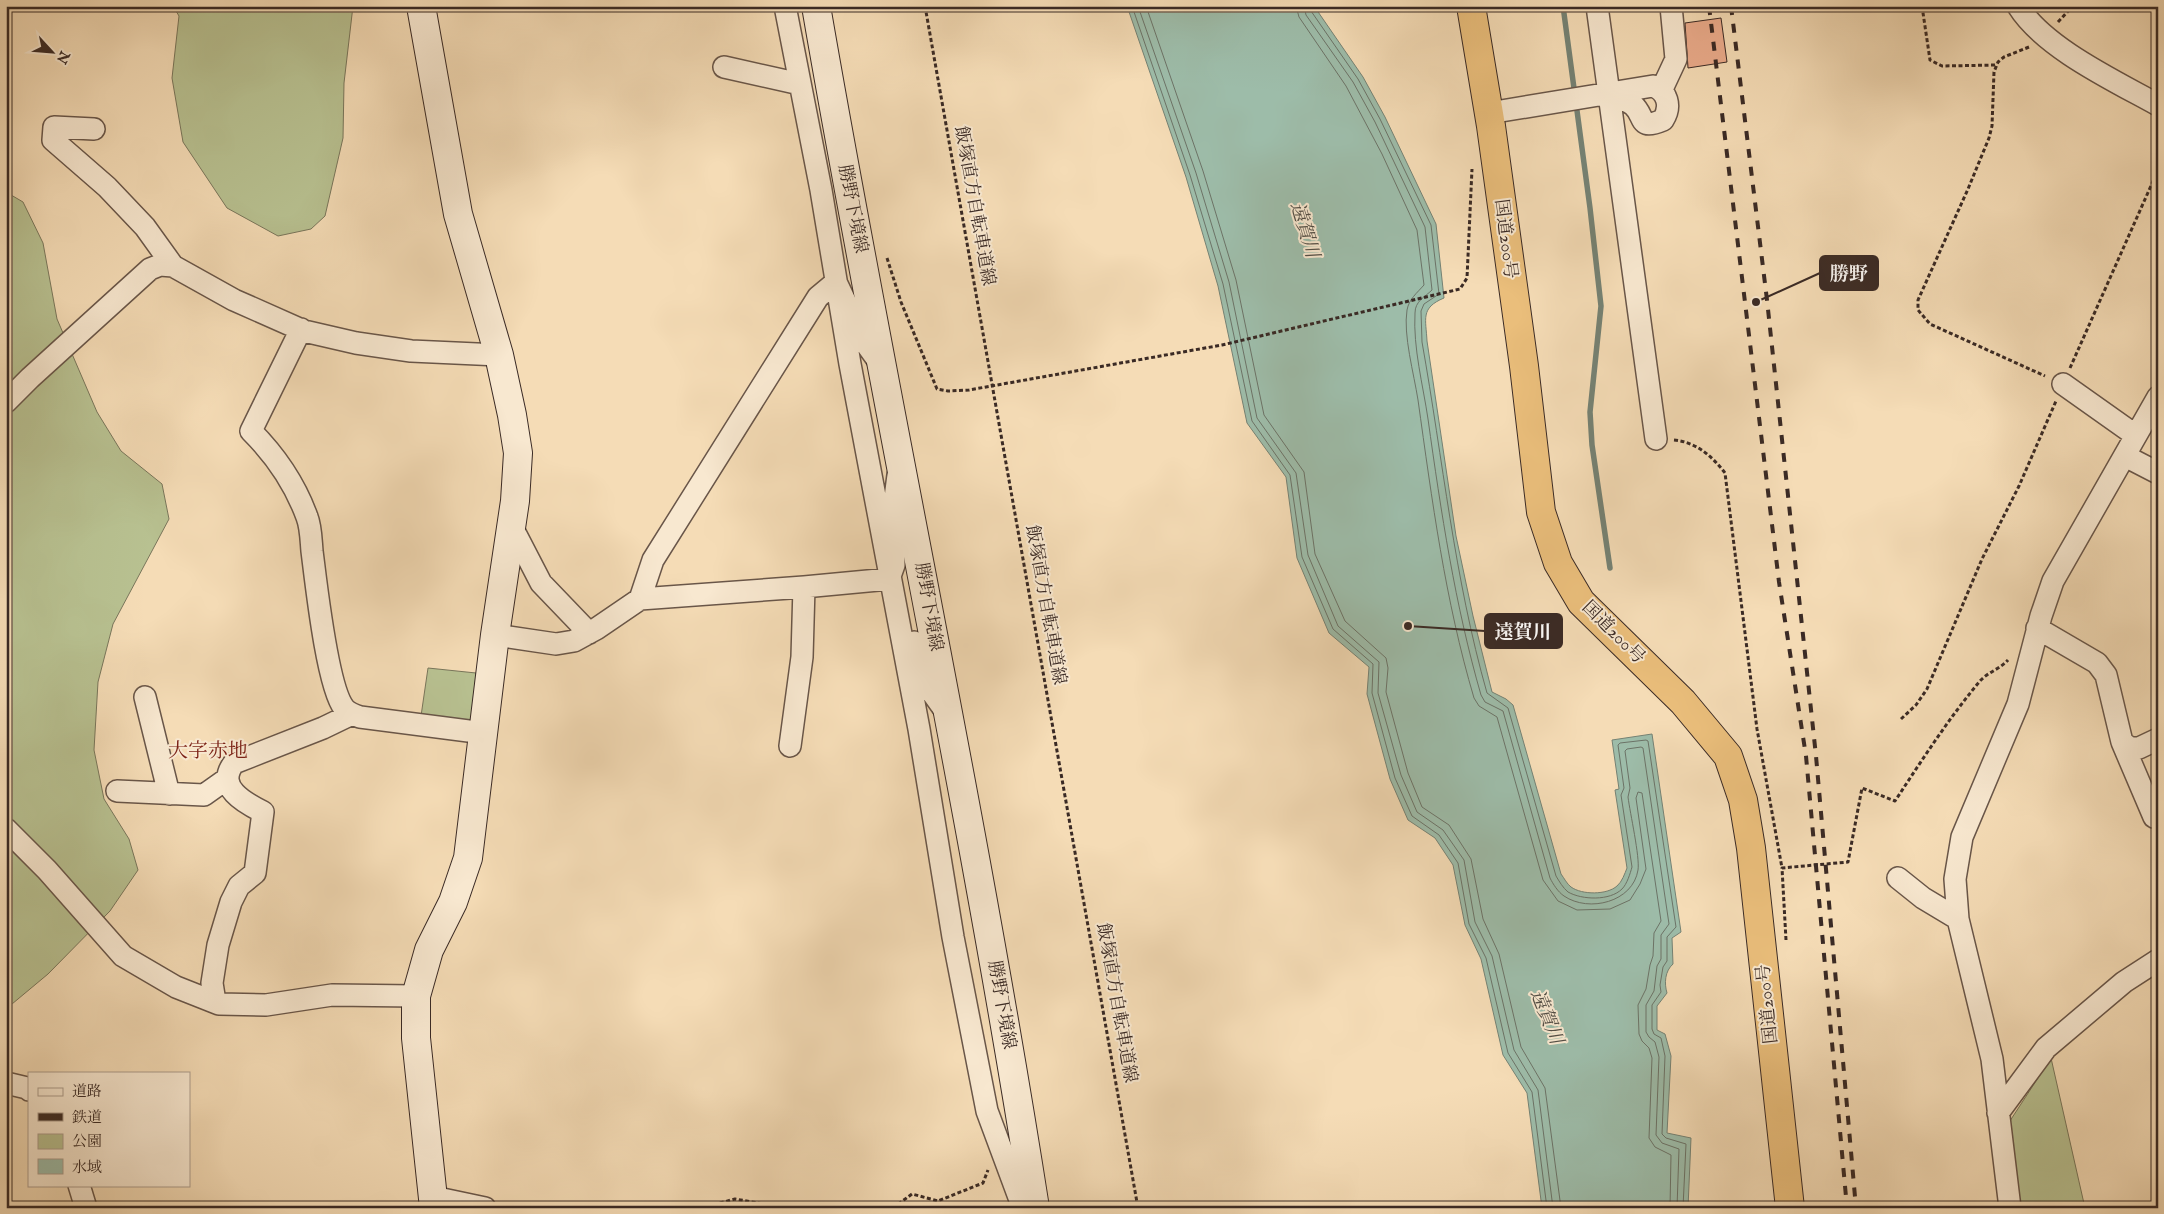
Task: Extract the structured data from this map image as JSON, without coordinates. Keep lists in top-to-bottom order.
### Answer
{
  "streets": {
    "highway": ["国道200号"],
    "main road": ["勝野下境線"],
    "path": ["飯塚直方自転車道線"]
  },
  "districts": ["大字赤地"],
  "water": ["遠賀川"],
  "places": ["勝野", "遠賀川"],
  "legend": [
    "道路",
    "鉄道",
    "公園",
    "水域"
  ],
  "north": "bottom right"
}
